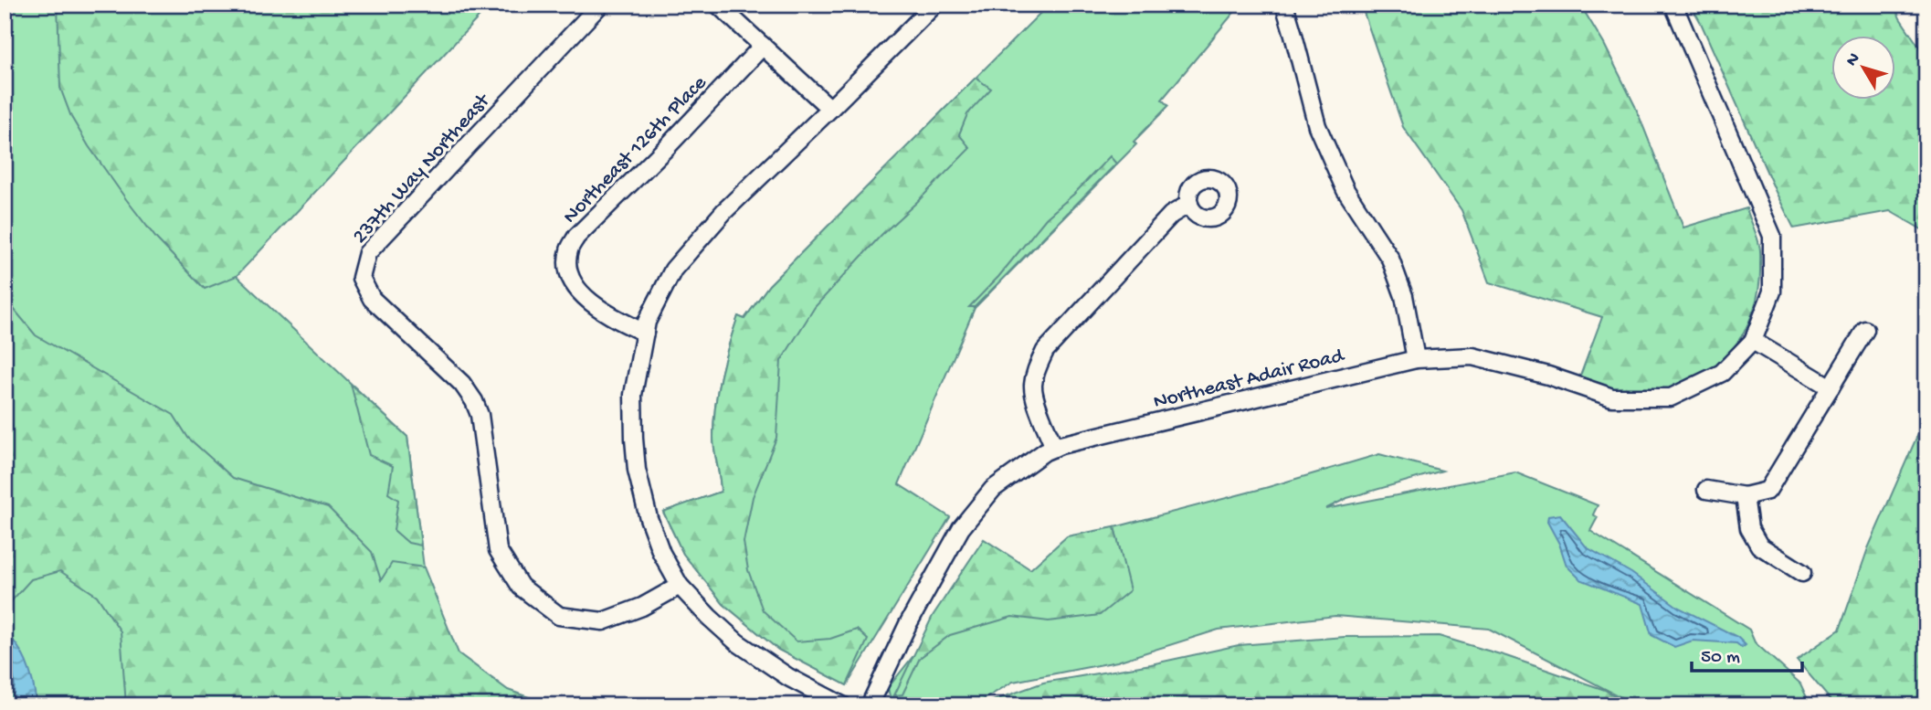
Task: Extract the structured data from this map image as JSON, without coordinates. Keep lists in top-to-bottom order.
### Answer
{
  "streets": {
    "street": ["Northeast 126th Place", "237th Way Northeast", "Northeast Adair Road"]
  },
  "scale_bar": "50 m",
  "north": "top left"
}
